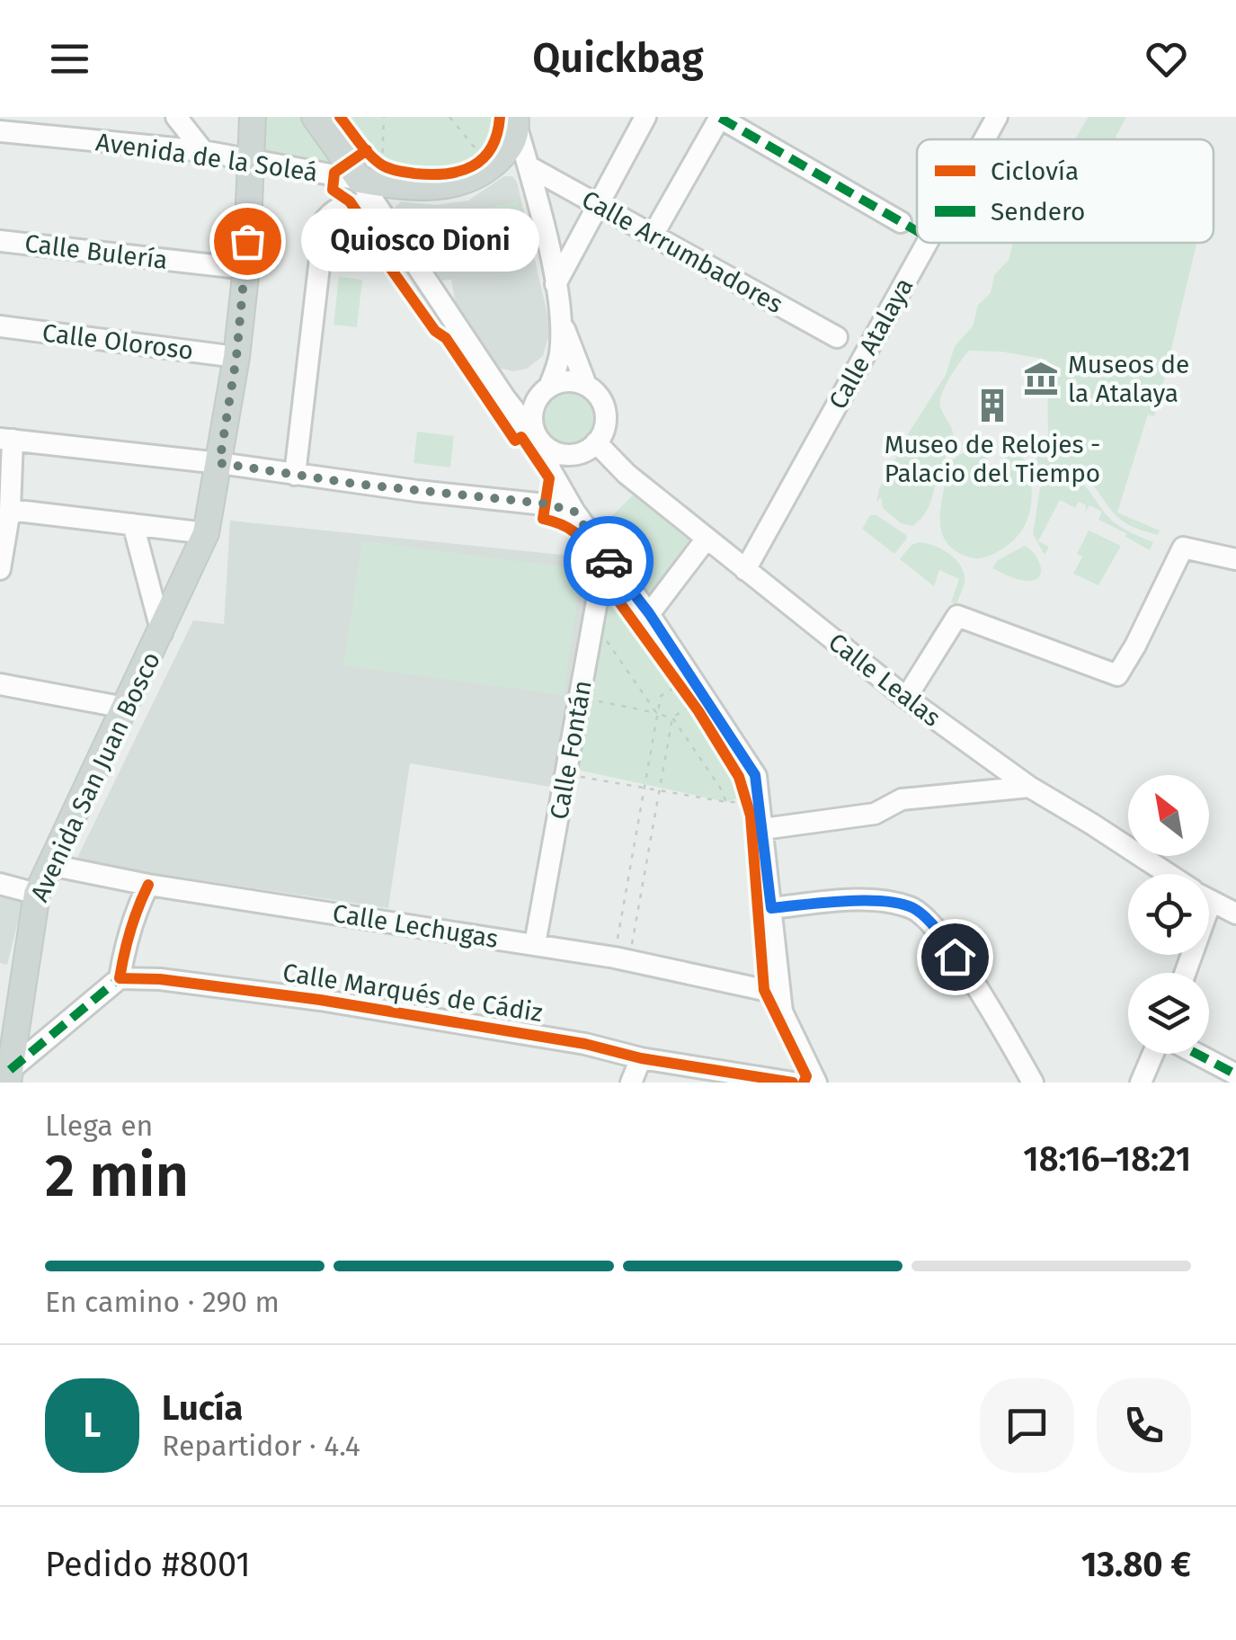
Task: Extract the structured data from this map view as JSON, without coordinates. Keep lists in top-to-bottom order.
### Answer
{
  "streets": {
    "main road": ["Avenida San Juan Bosco"],
    "street": [
      "Avenida de la Soleá",
      "Calle Bulería",
      "Calle Arrumbadores",
      "Calle Oloroso",
      "Calle Atalaya",
      "Calle Lealas",
      "Calle Fontán",
      "Calle Lechugas",
      "Calle Marqués de Cádiz"
    ]
  },
  "crossings": [
    ["Avenida de la Soleá", "Avenida San Juan Bosco"],
    ["Calle Bulería", "Avenida San Juan Bosco"],
    ["Calle Arrumbadores", "Calle Atalaya"],
    ["Calle Oloroso", "Avenida San Juan Bosco"],
    ["Calle Atalaya", "Calle Lealas"],
    ["Calle Fontán", "Calle Lechugas"],
    ["Avenida San Juan Bosco", "Calle Lechugas"]
  ],
  "places": {
    "other": ["Quiosco Dioni"],
    "museum": ["Museos de la Atalaya"],
    "building": ["Museo de Relojes - Palacio del Tiempo"]
  },
  "legend": ["Ciclovía", "Sendero"],
  "north": "top left",
  "page": {
    "header": "Quickbag",
    "bubble": "Quiosco Dioni",
    "heading": ["2 min", "Llega en", "18:16–18:21"],
    "panel": [
      "Lucía",
      "Repartidor · 4.4",
      "Pedido #8001",
      "13.80 €"
    ],
    "bar": "En camino · 290 m",
    "round": "L"
  }
}
